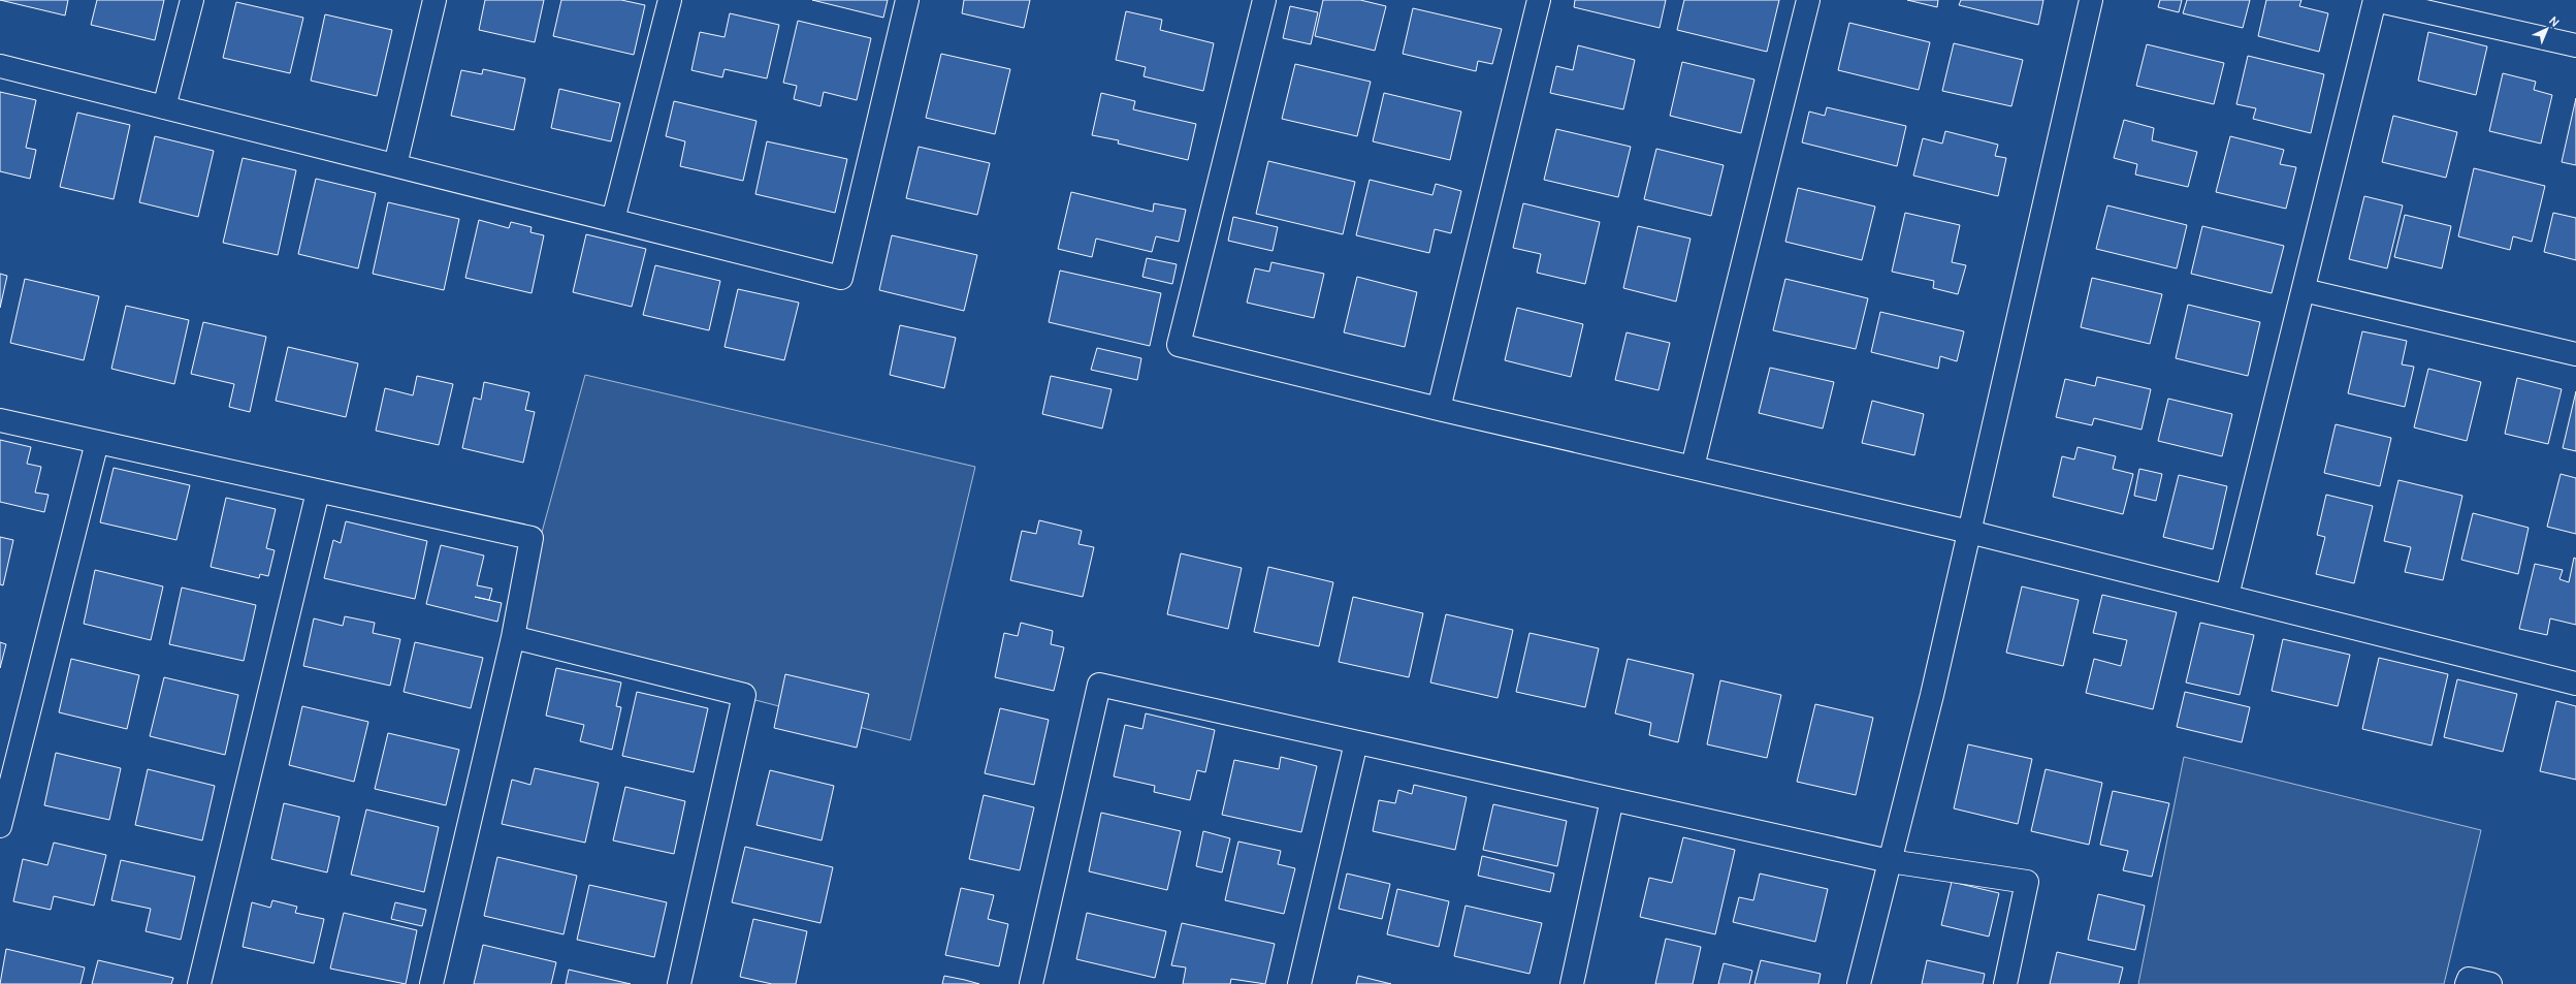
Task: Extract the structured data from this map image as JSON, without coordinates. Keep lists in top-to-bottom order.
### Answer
{
  "north": "top right"
}
